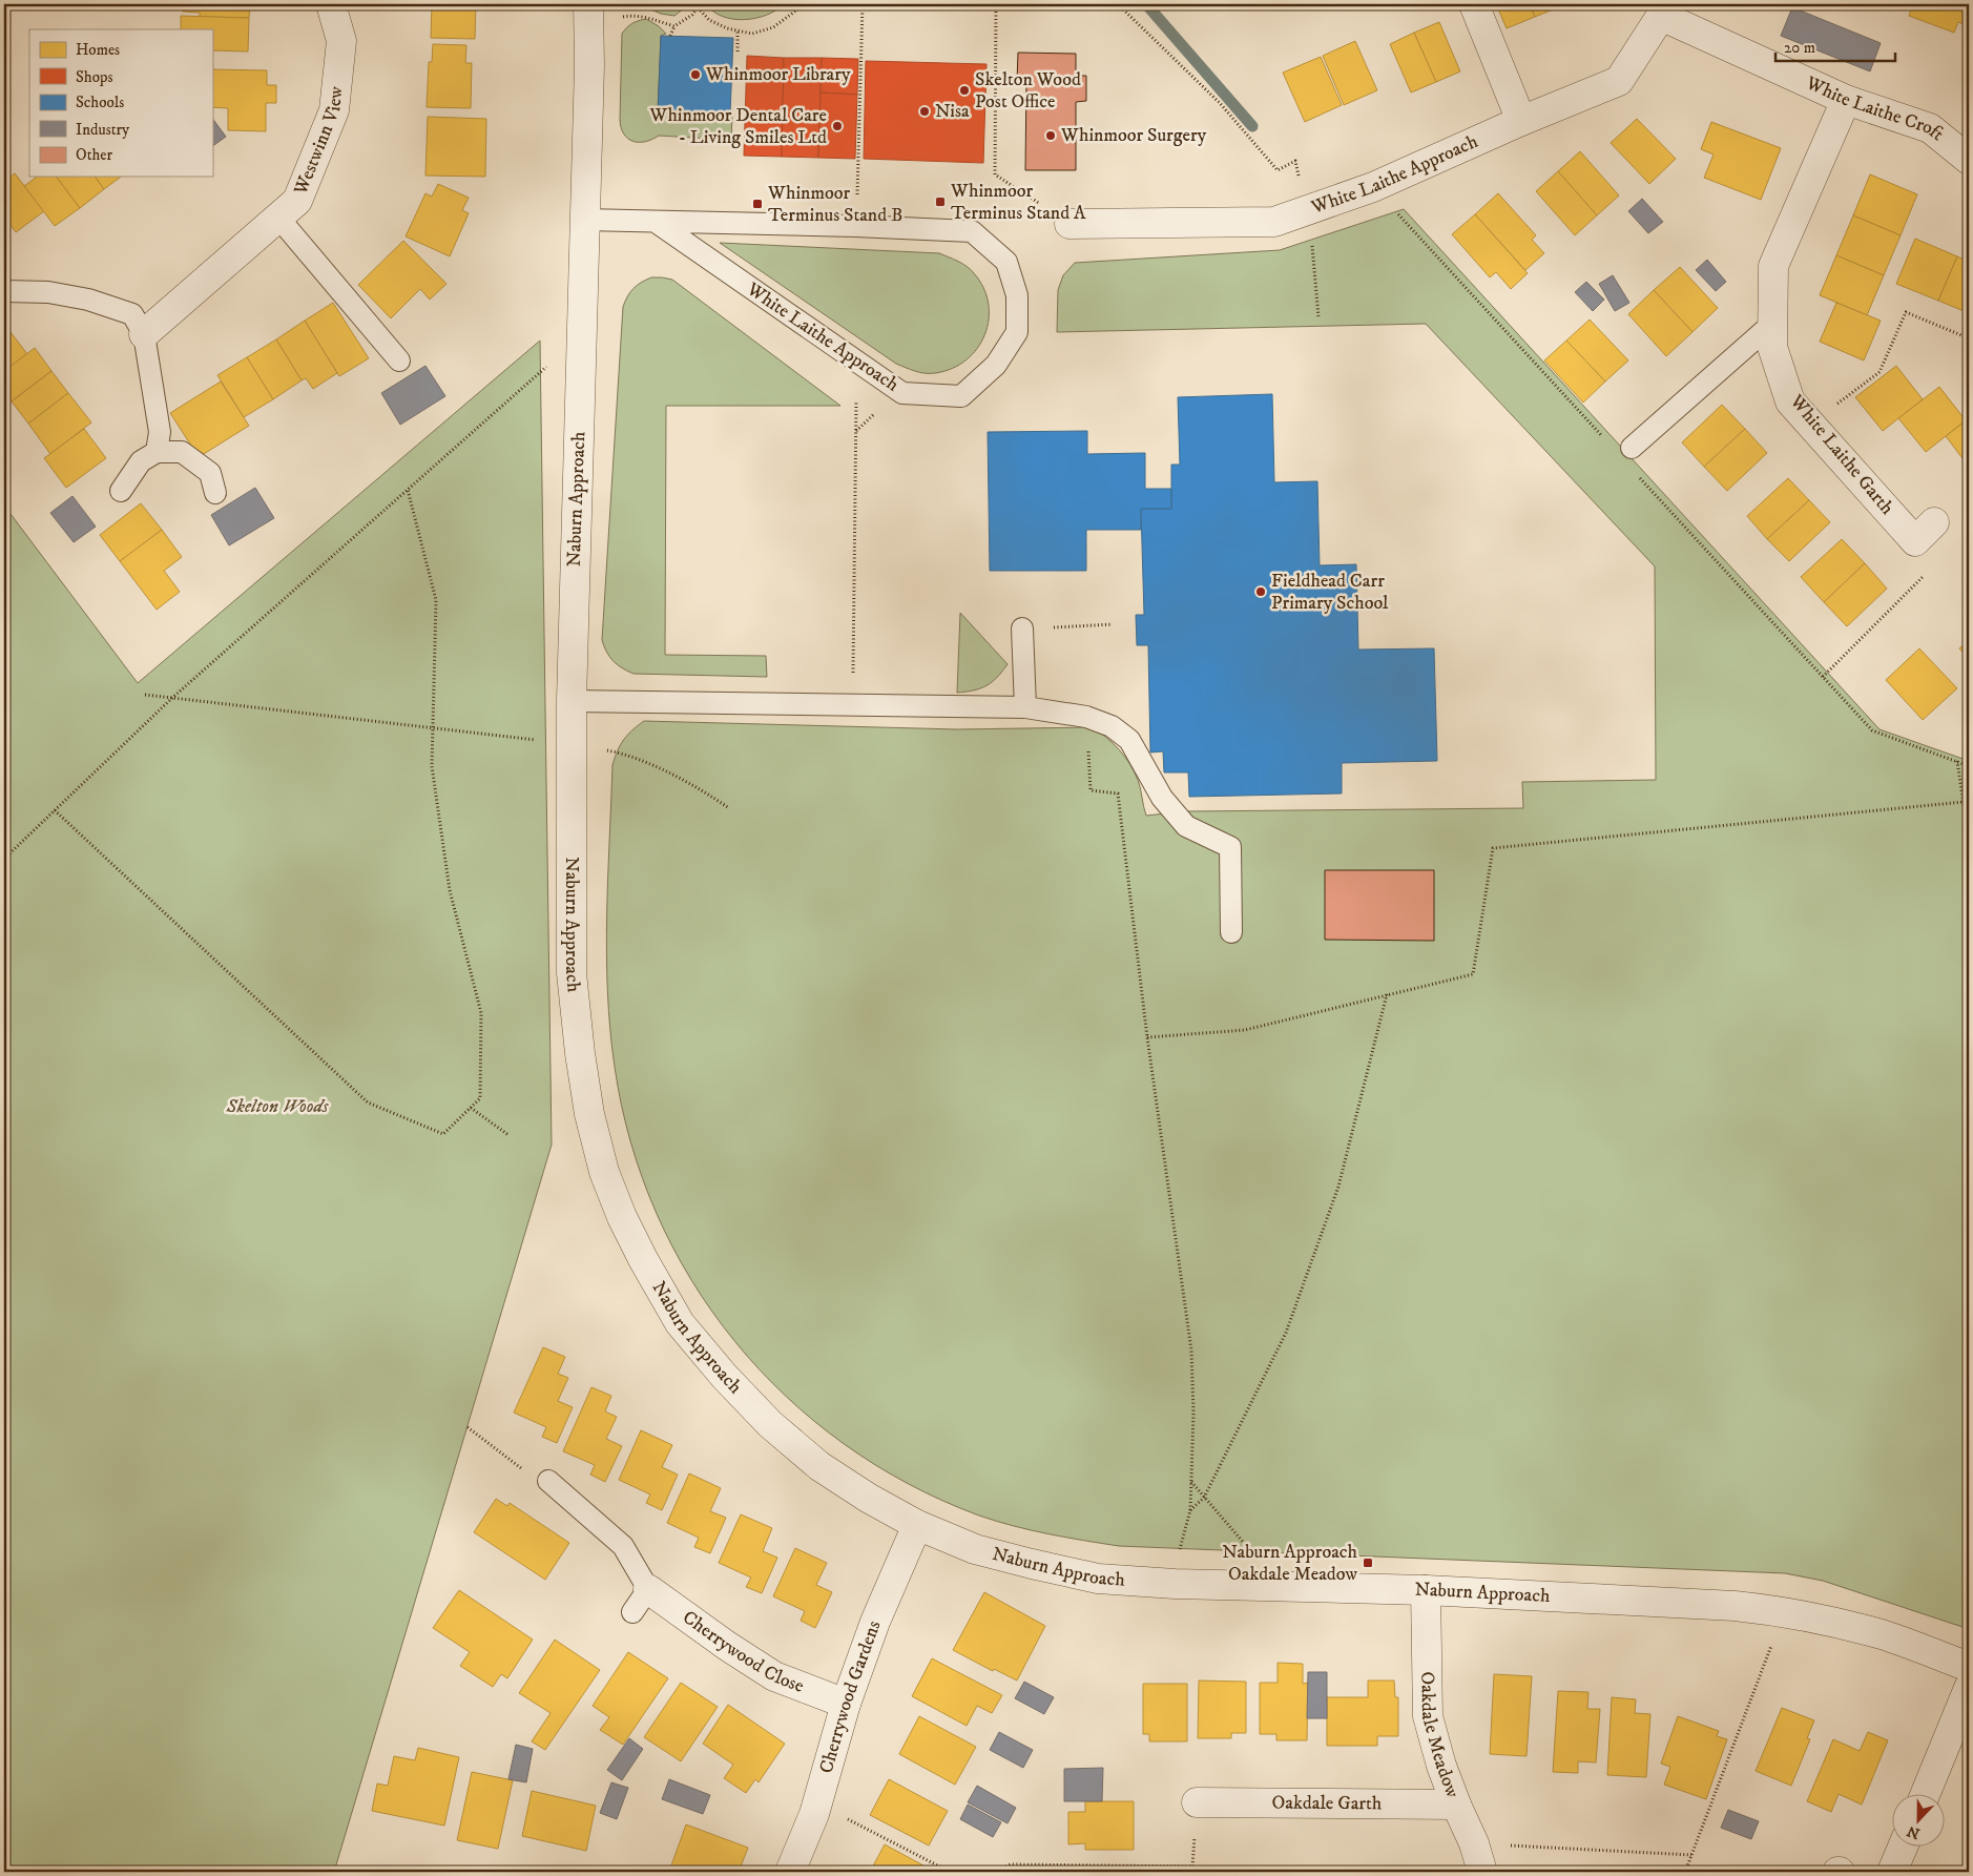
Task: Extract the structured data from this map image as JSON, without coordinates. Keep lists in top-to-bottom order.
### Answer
{
  "streets": {
    "street": [
      "White Laithe Croft",
      "Westwinn View",
      "White Laithe Approach",
      "White Laithe Garth",
      "Naburn Approach",
      "Cherrywood Close",
      "Cherrywood Gardens",
      "Oakdale Meadow",
      "Oakdale Garth"
    ]
  },
  "crossings": [
    ["White Laithe Croft", "White Laithe Approach"],
    ["White Laithe Croft", "White Laithe Garth"],
    ["White Laithe Approach", "Naburn Approach"],
    ["Naburn Approach", "Cherrywood Gardens"],
    ["Naburn Approach", "Oakdale Meadow"],
    ["Cherrywood Close", "Cherrywood Gardens"],
    ["Oakdale Meadow", "Oakdale Garth"]
  ],
  "parks": ["Skelton Woods"],
  "places": {
    "other": [
      "Whinmoor Library",
      "Skelton Wood Post Office",
      "Nisa",
      "Whinmoor Dental Care - Living Smiles Ltd",
      "Whinmoor Surgery",
      "Fieldhead Carr Primary School"
    ],
    "transit": ["Whinmoor Terminus Stand A", "Whinmoor Terminus Stand B", "Naburn Approach Oakdale Meadow"]
  },
  "legend": [
    "Homes",
    "Shops",
    "Schools",
    "Industry",
    "Other"
  ],
  "scale_bar": "20 m",
  "north": "bottom"
}
